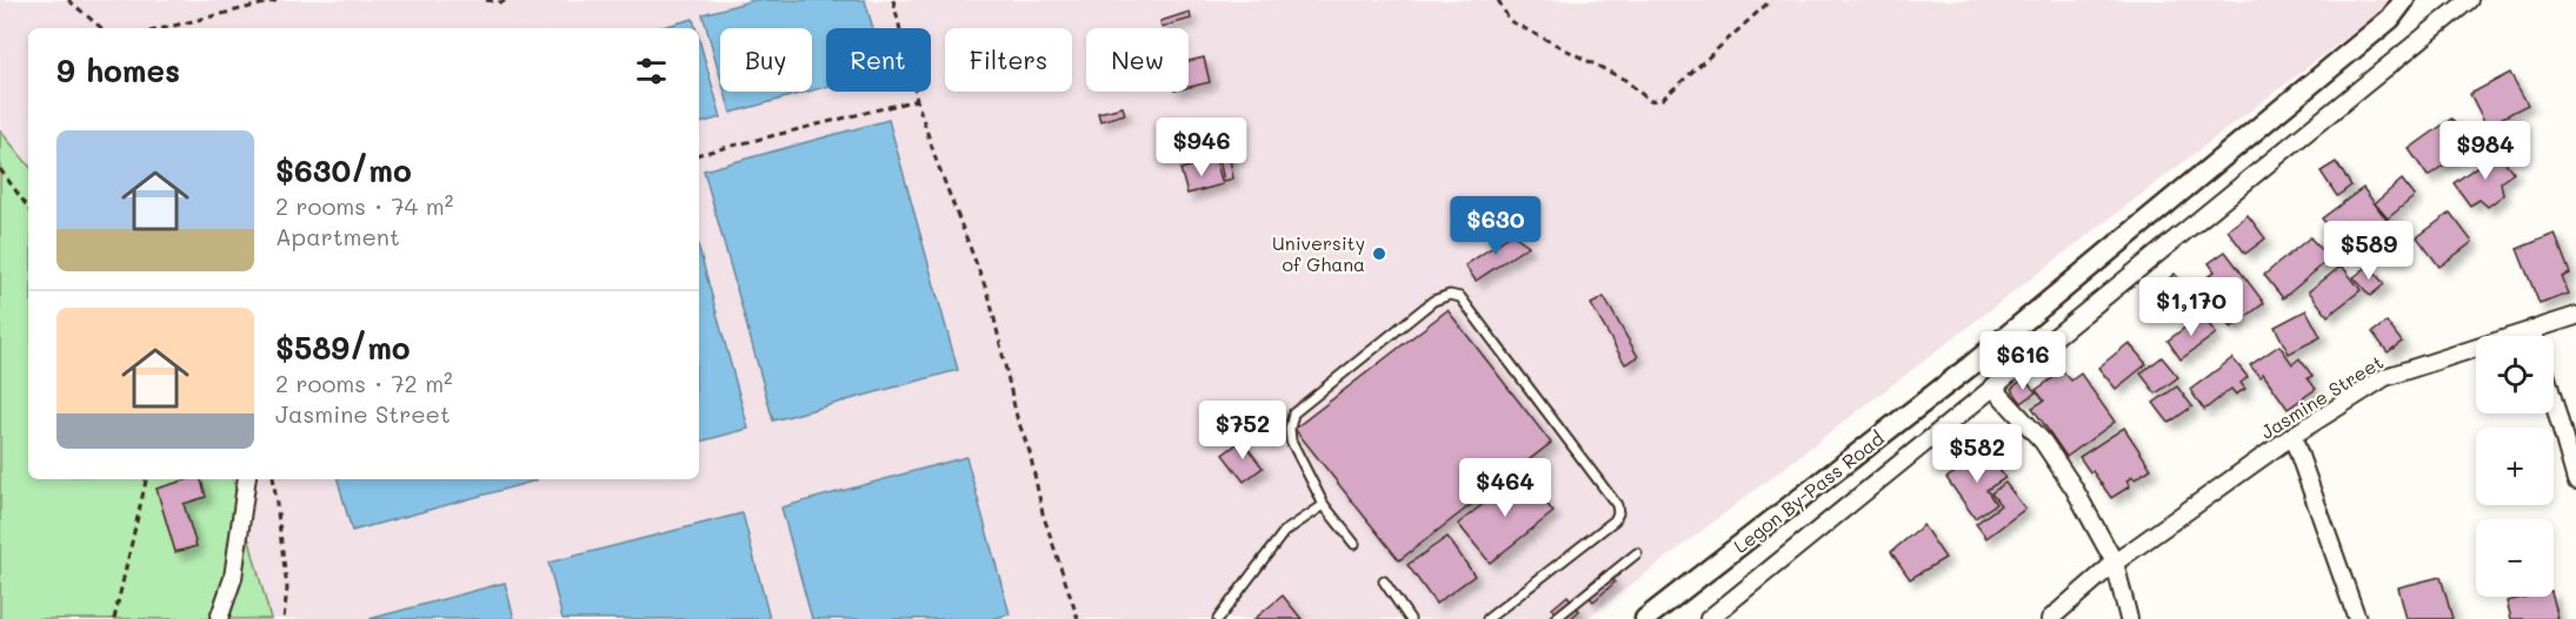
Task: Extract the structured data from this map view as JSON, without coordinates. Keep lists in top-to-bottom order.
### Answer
{
  "streets": {
    "street": ["Jasmine Street", "Legon By-Pass Road"]
  },
  "places": ["University of Ghana"],
  "page": {
    "chip": [
      "Buy",
      "Rent",
      "Filters",
      "New"
    ],
    "heading": "9 homes",
    "list": [
      {
        "name": "$630/mo",
        "note": "2 rooms · 74 m² · Apartment"
      },
      {
        "name": "$589/mo",
        "note": "2 rooms · 72 m² · Jasmine Street"
      }
    ],
    "price": [
      "$946",
      "$984",
      "$630",
      "$589",
      "$1,170",
      "$616",
      "$752",
      "$582",
      "$464"
    ],
    "map_buttons": ["+", "−"]
  }
}
